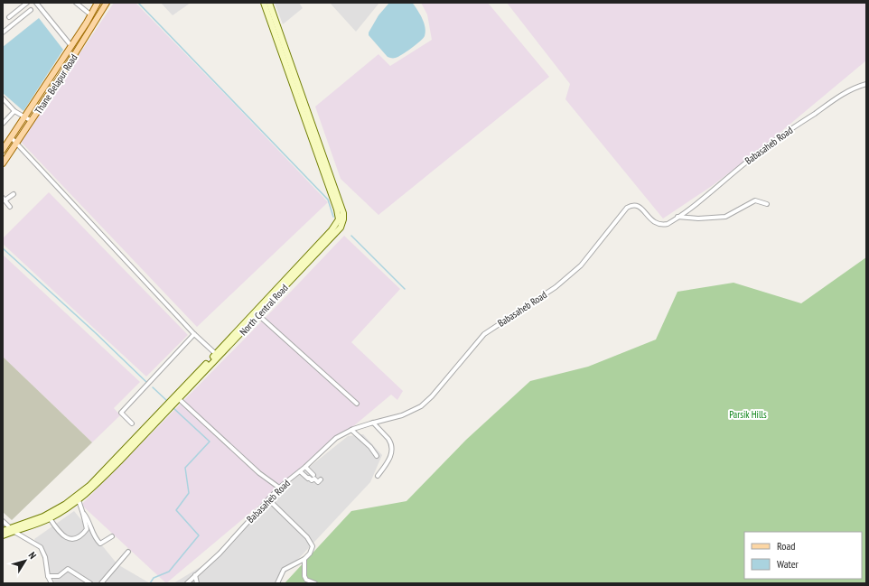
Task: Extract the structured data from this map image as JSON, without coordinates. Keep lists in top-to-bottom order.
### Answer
{
  "streets": {
    "main road": ["Thane Belapur Road", "North Central Road"],
    "street": ["Babasaheb Road"]
  },
  "parks": ["Parsik Hills"],
  "legend": ["Road", "Water"],
  "north": "top right"
}
